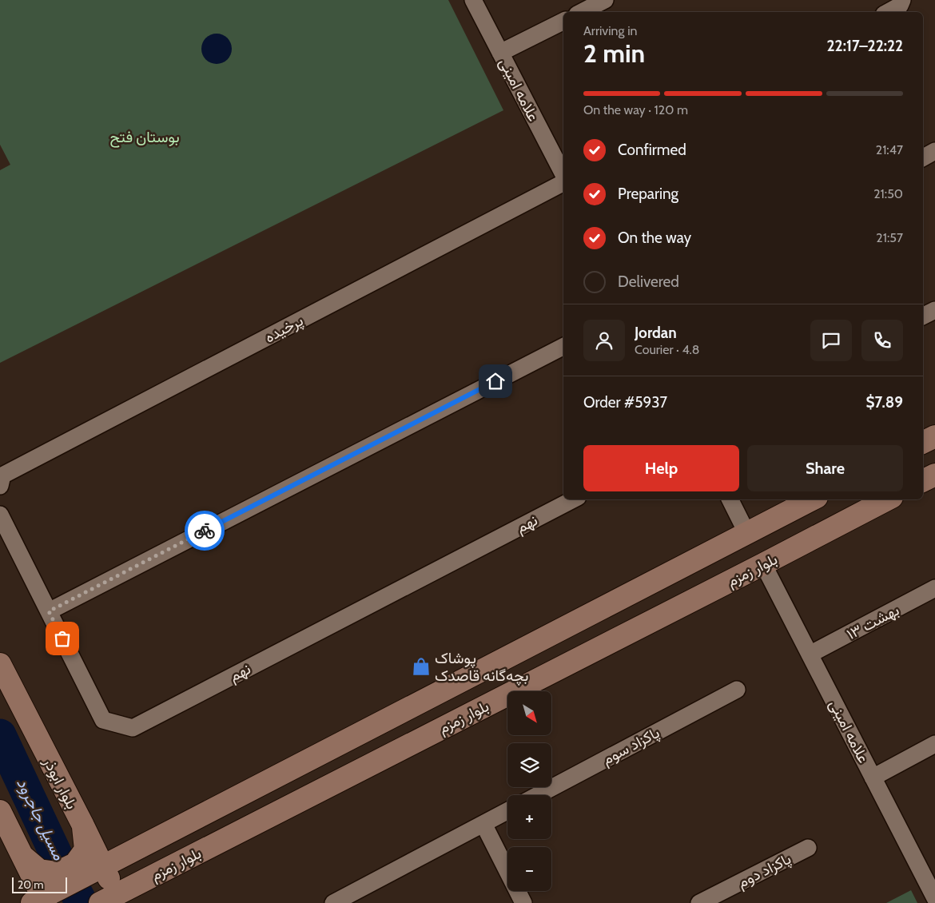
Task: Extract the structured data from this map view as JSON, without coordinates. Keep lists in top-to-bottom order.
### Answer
{
  "streets": {
    "main road": ["بلوار زمزم", "بلوار ابوذر"],
    "street": [
      "علامه امینی",
      "پرخیده",
      "نهم",
      "بهشت ۱۳",
      "پاکزاد سوم",
      "پاکزاد دوم"
    ]
  },
  "crossings": [
    ["علامه امینی", "بلوار زمزم"],
    ["علامه امینی", "بهشت ۱۳"],
    ["بلوار زمزم", "بلوار ابوذر"]
  ],
  "water": ["مسیل جاجرود"],
  "parks": ["بوستان فتح"],
  "places": {
    "shop": ["پوشاک بچه‌گانه قاصدک"]
  },
  "scale_bar": "20 m",
  "north": "bottom right",
  "page": {
    "heading": ["2 min", "Arriving in", "22:17–22:22"],
    "panel": [
      "Jordan",
      "Courier · 4.8",
      "Order #5937",
      "$7.89"
    ],
    "bar": "On the way · 120 m",
    "list": [
      ["Confirmed", "21:47"],
      ["Preparing", "21:50"],
      ["On the way", "21:57"],
      "Delivered"
    ],
    "buttons": ["Help", "Share"],
    "map_buttons": ["+", "−"],
    "scale": "20 m"
  }
}
